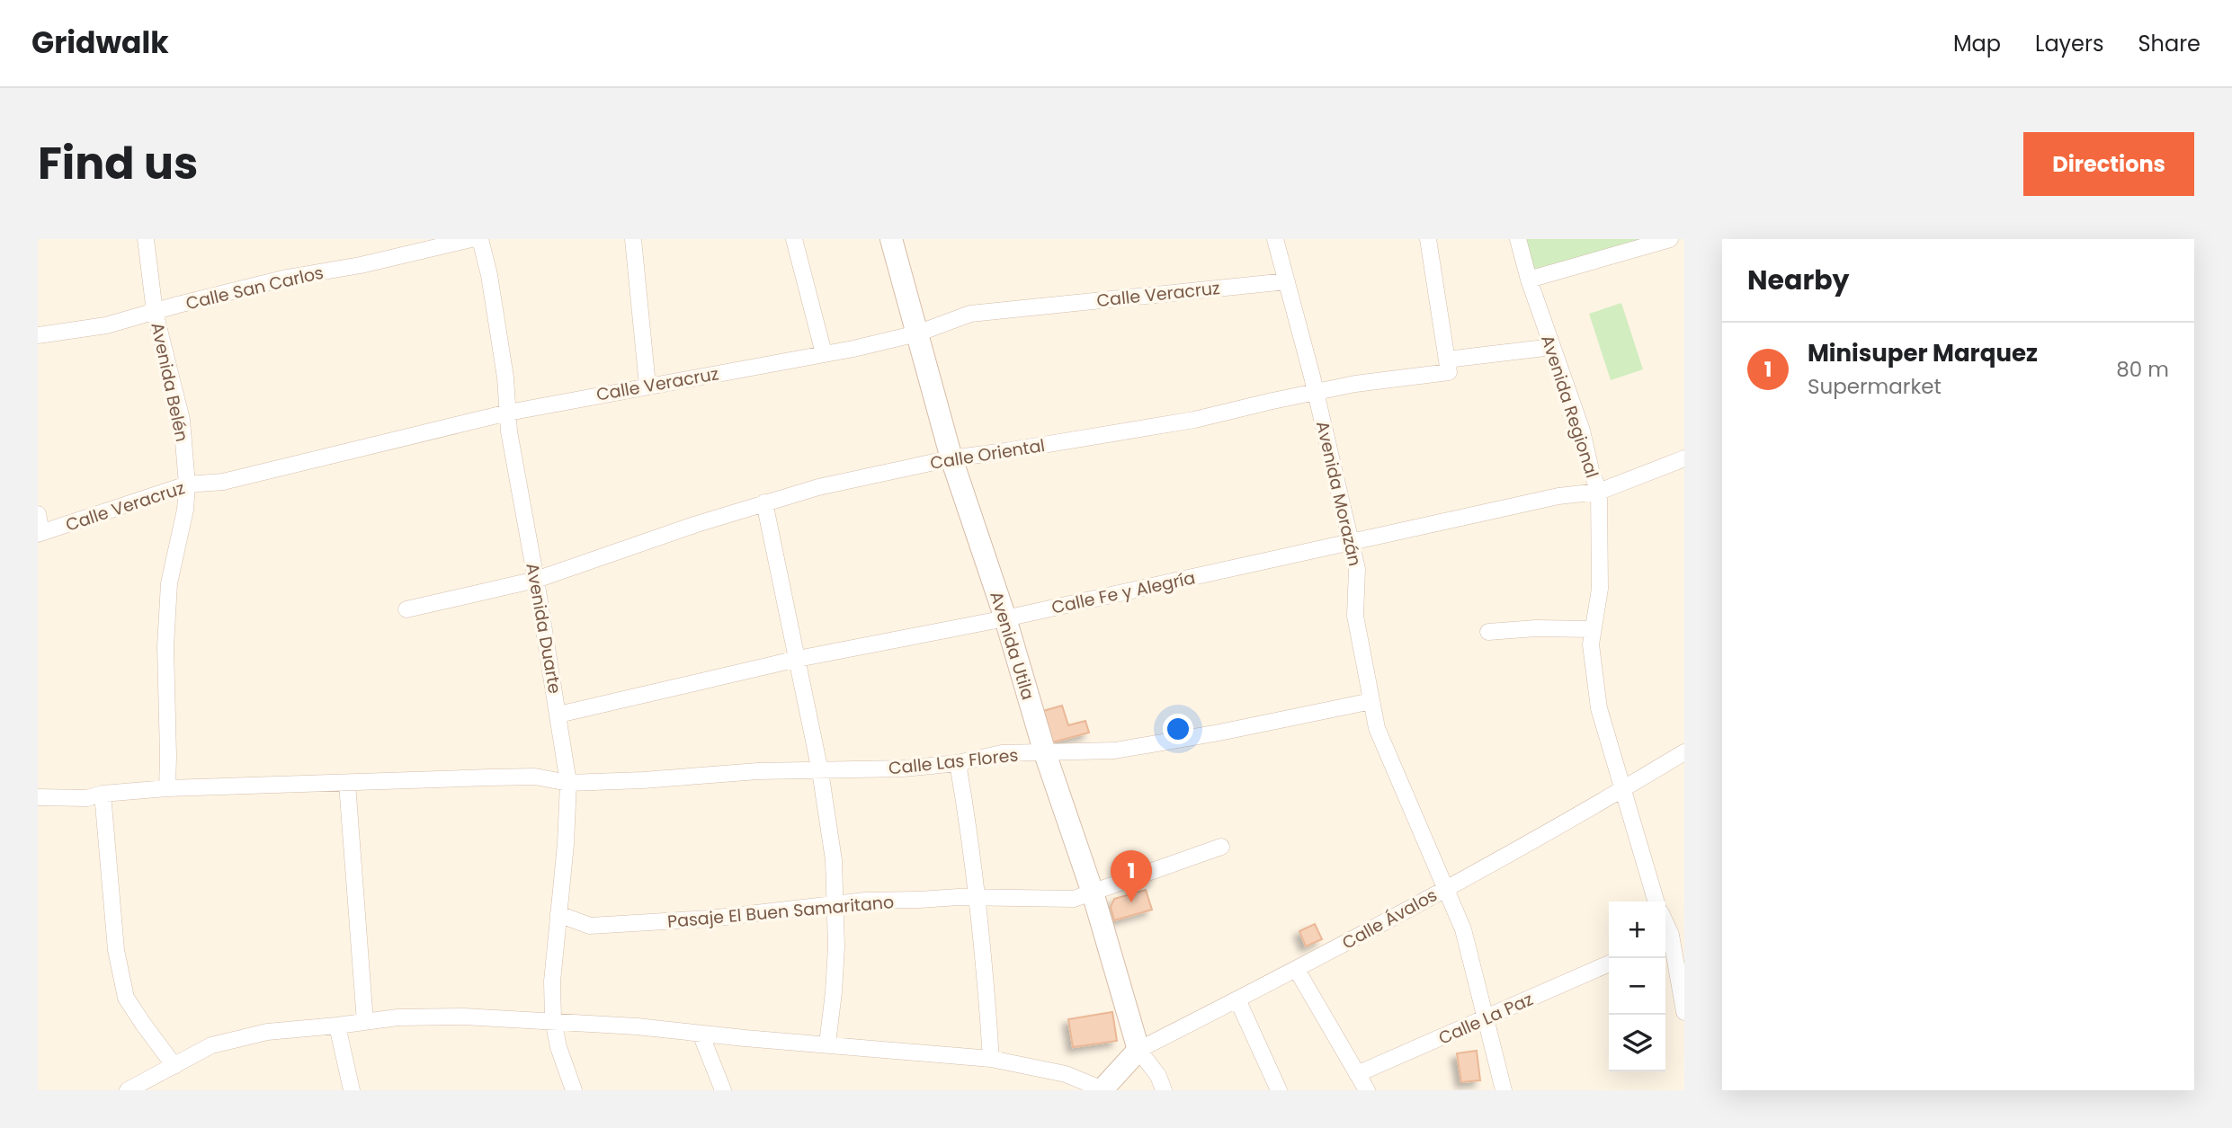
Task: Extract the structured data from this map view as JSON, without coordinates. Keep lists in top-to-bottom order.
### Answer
{
  "streets": {
    "street": [
      "Calle San Carlos",
      "Calle Veracruz",
      "Avenida Belén",
      "Avenida Regional",
      "Calle Oriental",
      "Avenida Morazán",
      "Calle Fe y Alegría",
      "Avenida Duarte",
      "Avenida Utila",
      "Calle Las Flores",
      "Pasaje El Buen Samaritano",
      "Calle Ávalos",
      "Calle La Paz"
    ]
  },
  "crossings": [
    ["Calle San Carlos", "Avenida Belén"],
    ["Calle Veracruz", "Avenida Belén"],
    ["Calle Veracruz", "Avenida Morazán"],
    ["Calle Veracruz", "Avenida Duarte"],
    ["Calle Veracruz", "Avenida Utila"],
    ["Avenida Belén", "Calle Las Flores"],
    ["Avenida Regional", "Calle Oriental"],
    ["Avenida Regional", "Calle Fe y Alegría"],
    ["Avenida Regional", "Calle Ávalos"],
    ["Calle Oriental", "Avenida Morazán"],
    ["Calle Oriental", "Avenida Duarte"],
    ["Calle Oriental", "Avenida Utila"],
    ["Avenida Morazán", "Calle Fe y Alegría"],
    ["Avenida Morazán", "Calle Las Flores"],
    ["Avenida Morazán", "Calle Ávalos"],
    ["Avenida Morazán", "Calle La Paz"],
    ["Calle Fe y Alegría", "Avenida Duarte"],
    ["Calle Fe y Alegría", "Avenida Utila"],
    ["Avenida Duarte", "Calle Las Flores"],
    ["Avenida Duarte", "Pasaje El Buen Samaritano"],
    ["Avenida Utila", "Calle Las Flores"],
    ["Avenida Utila", "Pasaje El Buen Samaritano"],
    ["Avenida Utila", "Calle Ávalos"]
  ],
  "page": {
    "header": "Gridwalk",
    "nav": ["Map", "Layers", "Share"],
    "title": "Find us",
    "buttons": "Directions",
    "heading": "Nearby",
    "list": [
      {
        "mark": "1",
        "name": "Minisuper Marquez",
        "note": "Supermarket",
        "value": "80 m"
      }
    ],
    "pins": "1",
    "map_buttons": ["+", "−"]
  }
}
